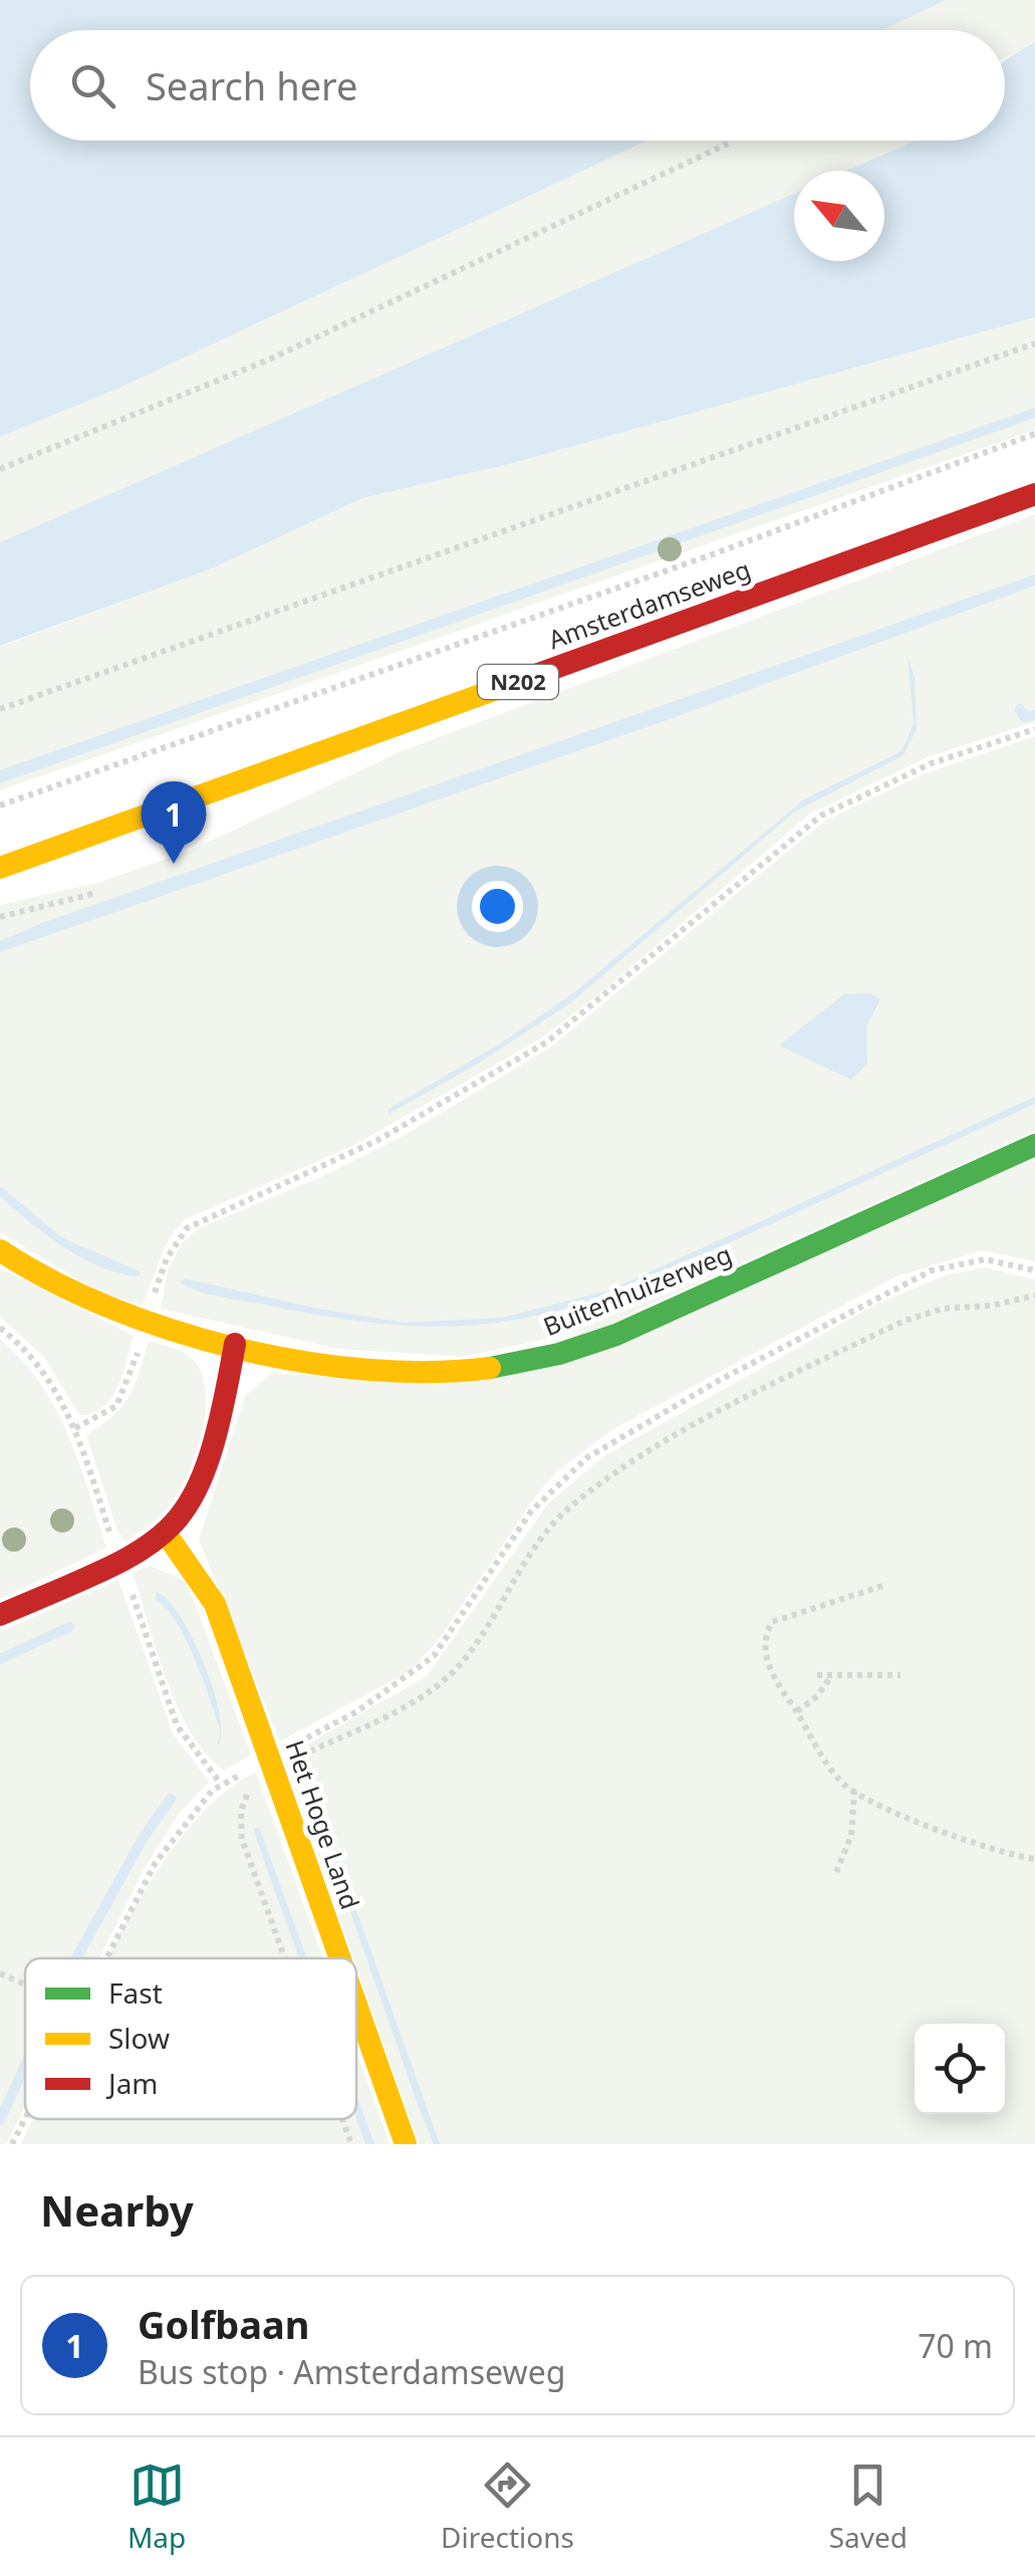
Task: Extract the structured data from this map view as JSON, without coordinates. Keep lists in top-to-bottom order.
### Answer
{
  "streets": {
    "street": [
      "Amsterdamseweg",
      "N202",
      "Buitenhuizerweg",
      "Het Hoge Land"
    ]
  },
  "legend": ["Fast", "Slow", "Jam"],
  "north": "top left",
  "page": {
    "search": "Search here",
    "pins": "1",
    "heading": "Nearby",
    "list": [
      {
        "mark": "1",
        "name": "Golfbaan",
        "note": "Bus stop · Amsterdamseweg",
        "value": "70 m"
      }
    ],
    "nav": ["Map", "Directions", "Saved"]
  }
}
